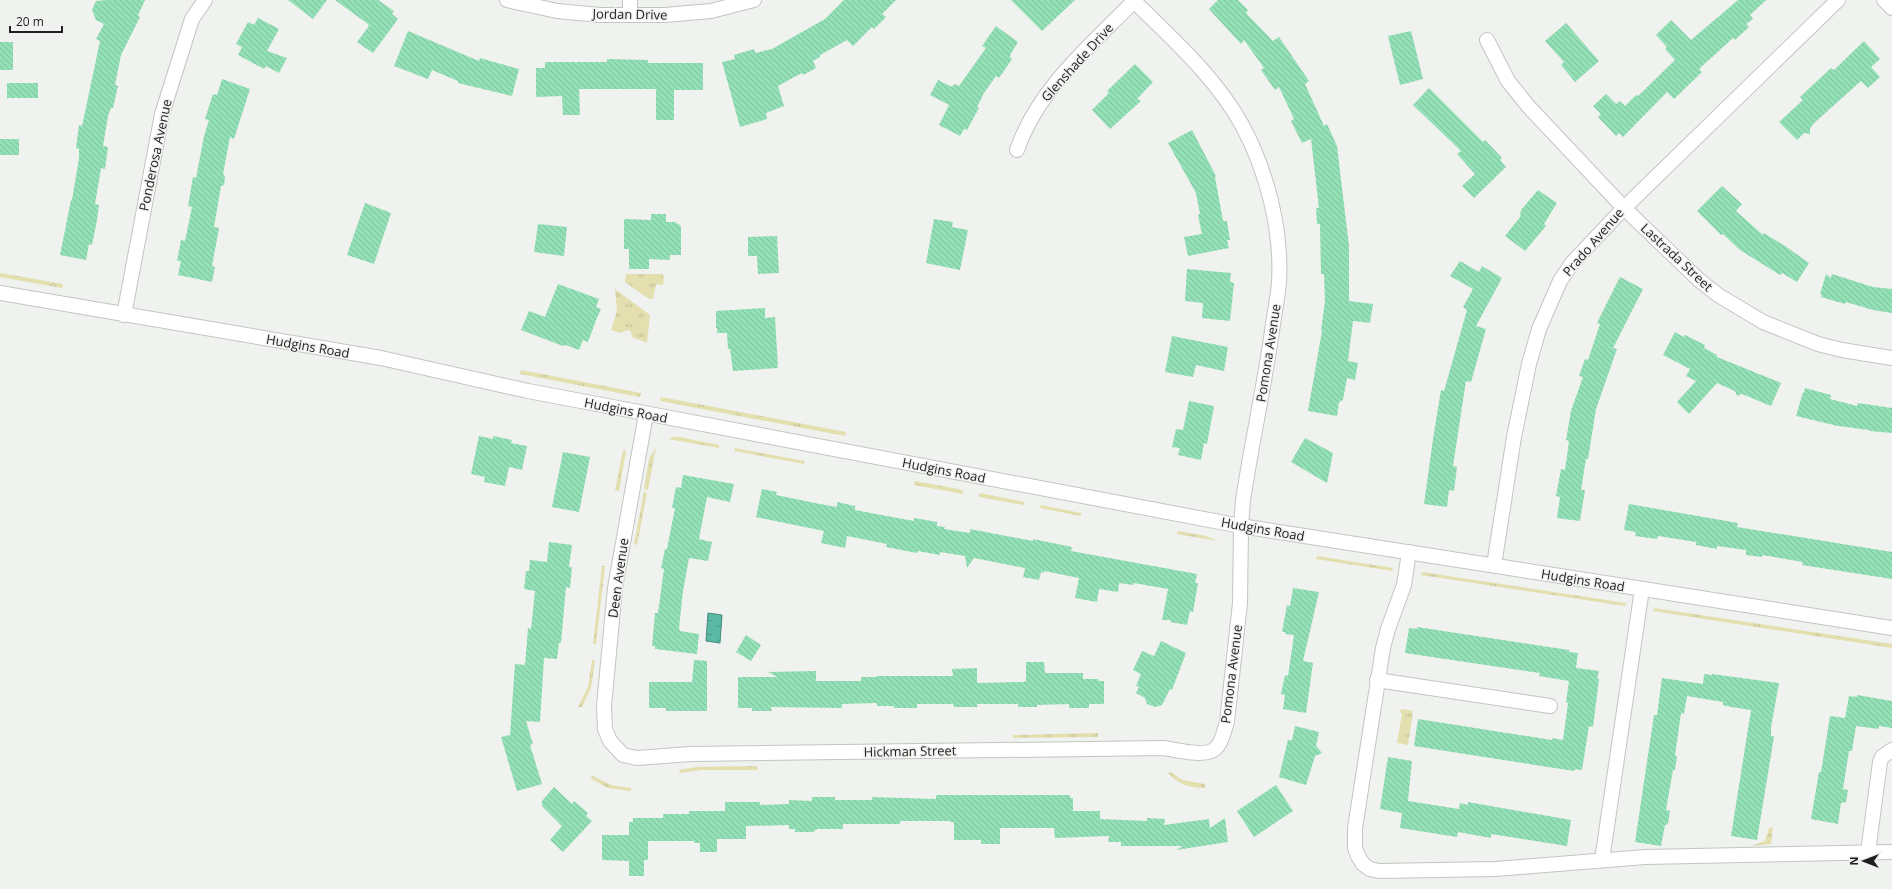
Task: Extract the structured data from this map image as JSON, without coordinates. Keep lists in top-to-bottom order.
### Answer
{
  "streets": {
    "street": [
      "Jordan Drive",
      "Glenshade Drive",
      "Ponderosa Avenue",
      "Prado Avenue",
      "Lastrada Street",
      "Hudgins Road",
      "Pomona Avenue",
      "Deen Avenue",
      "Hickman Street"
    ]
  },
  "crossings": [
    ["Glenshade Drive", "Pomona Avenue"],
    ["Ponderosa Avenue", "Hudgins Road"],
    ["Prado Avenue", "Lastrada Street"],
    ["Prado Avenue", "Hudgins Road"],
    ["Hudgins Road", "Pomona Avenue"],
    ["Hudgins Road", "Deen Avenue"],
    ["Pomona Avenue", "Hickman Street"],
    ["Deen Avenue", "Hickman Street"]
  ],
  "scale_bar": "20 m",
  "north": "left"
}
